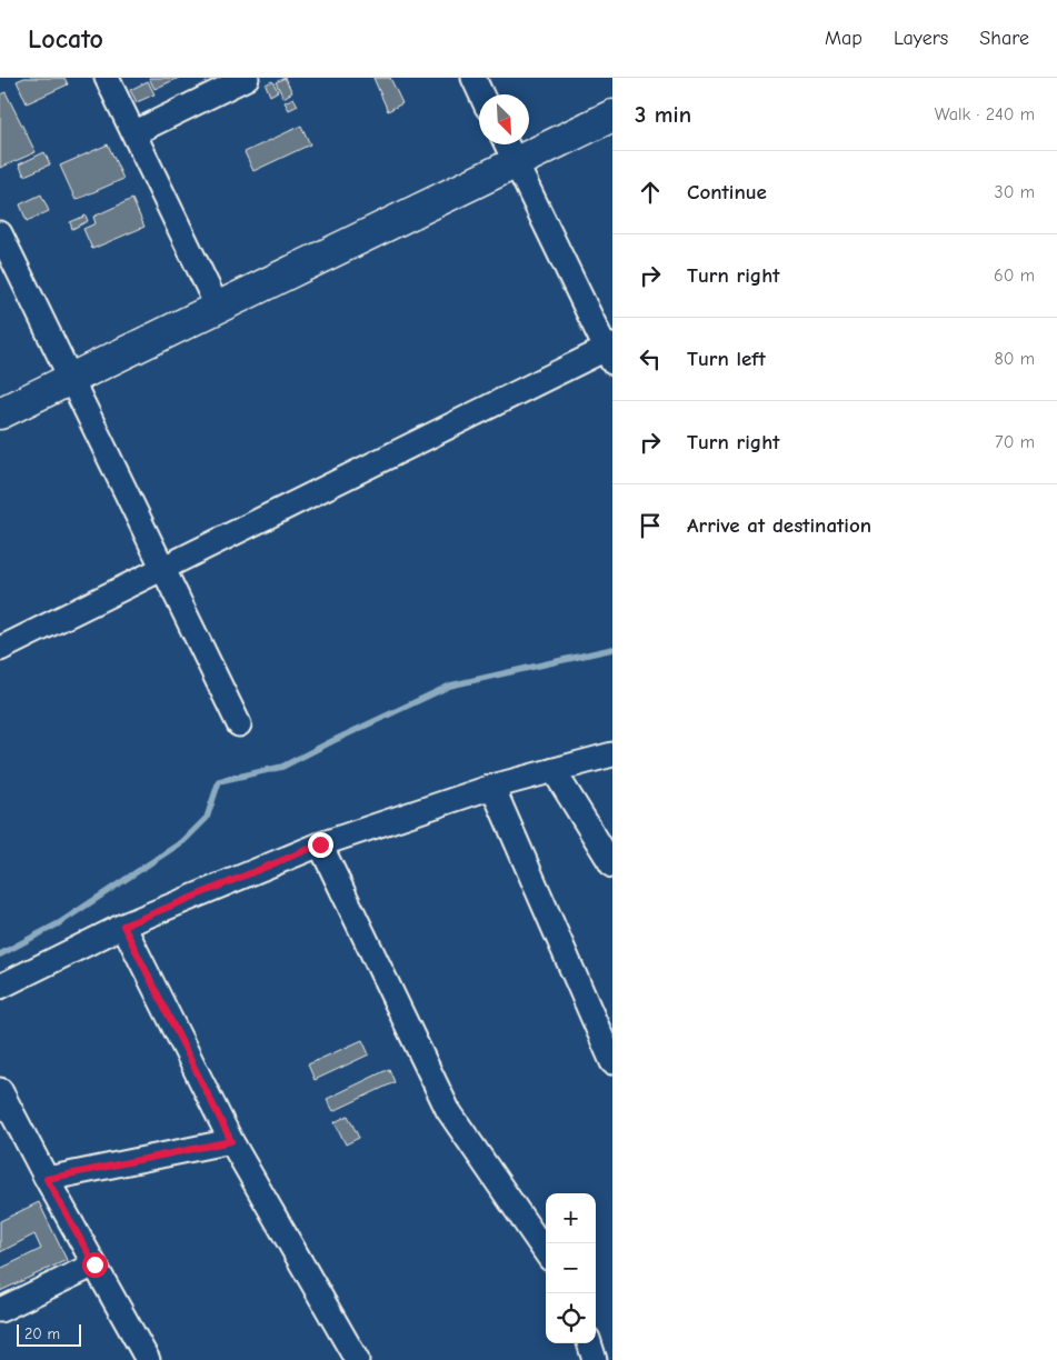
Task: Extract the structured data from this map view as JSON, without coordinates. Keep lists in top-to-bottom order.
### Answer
{
  "scale_bar": "20 m",
  "north": "bottom right",
  "page": {
    "header": "Locato",
    "nav": ["Map", "Layers", "Share"],
    "heading": ["3 min", "Walk · 240 m"],
    "list": [
      ["Continue", "30 m"],
      ["Turn right", "60 m"],
      ["Turn left", "80 m"],
      ["Turn right", "70 m"],
      "Arrive at destination"
    ],
    "map_buttons": ["+", "−"],
    "scale": "20 m"
  }
}
